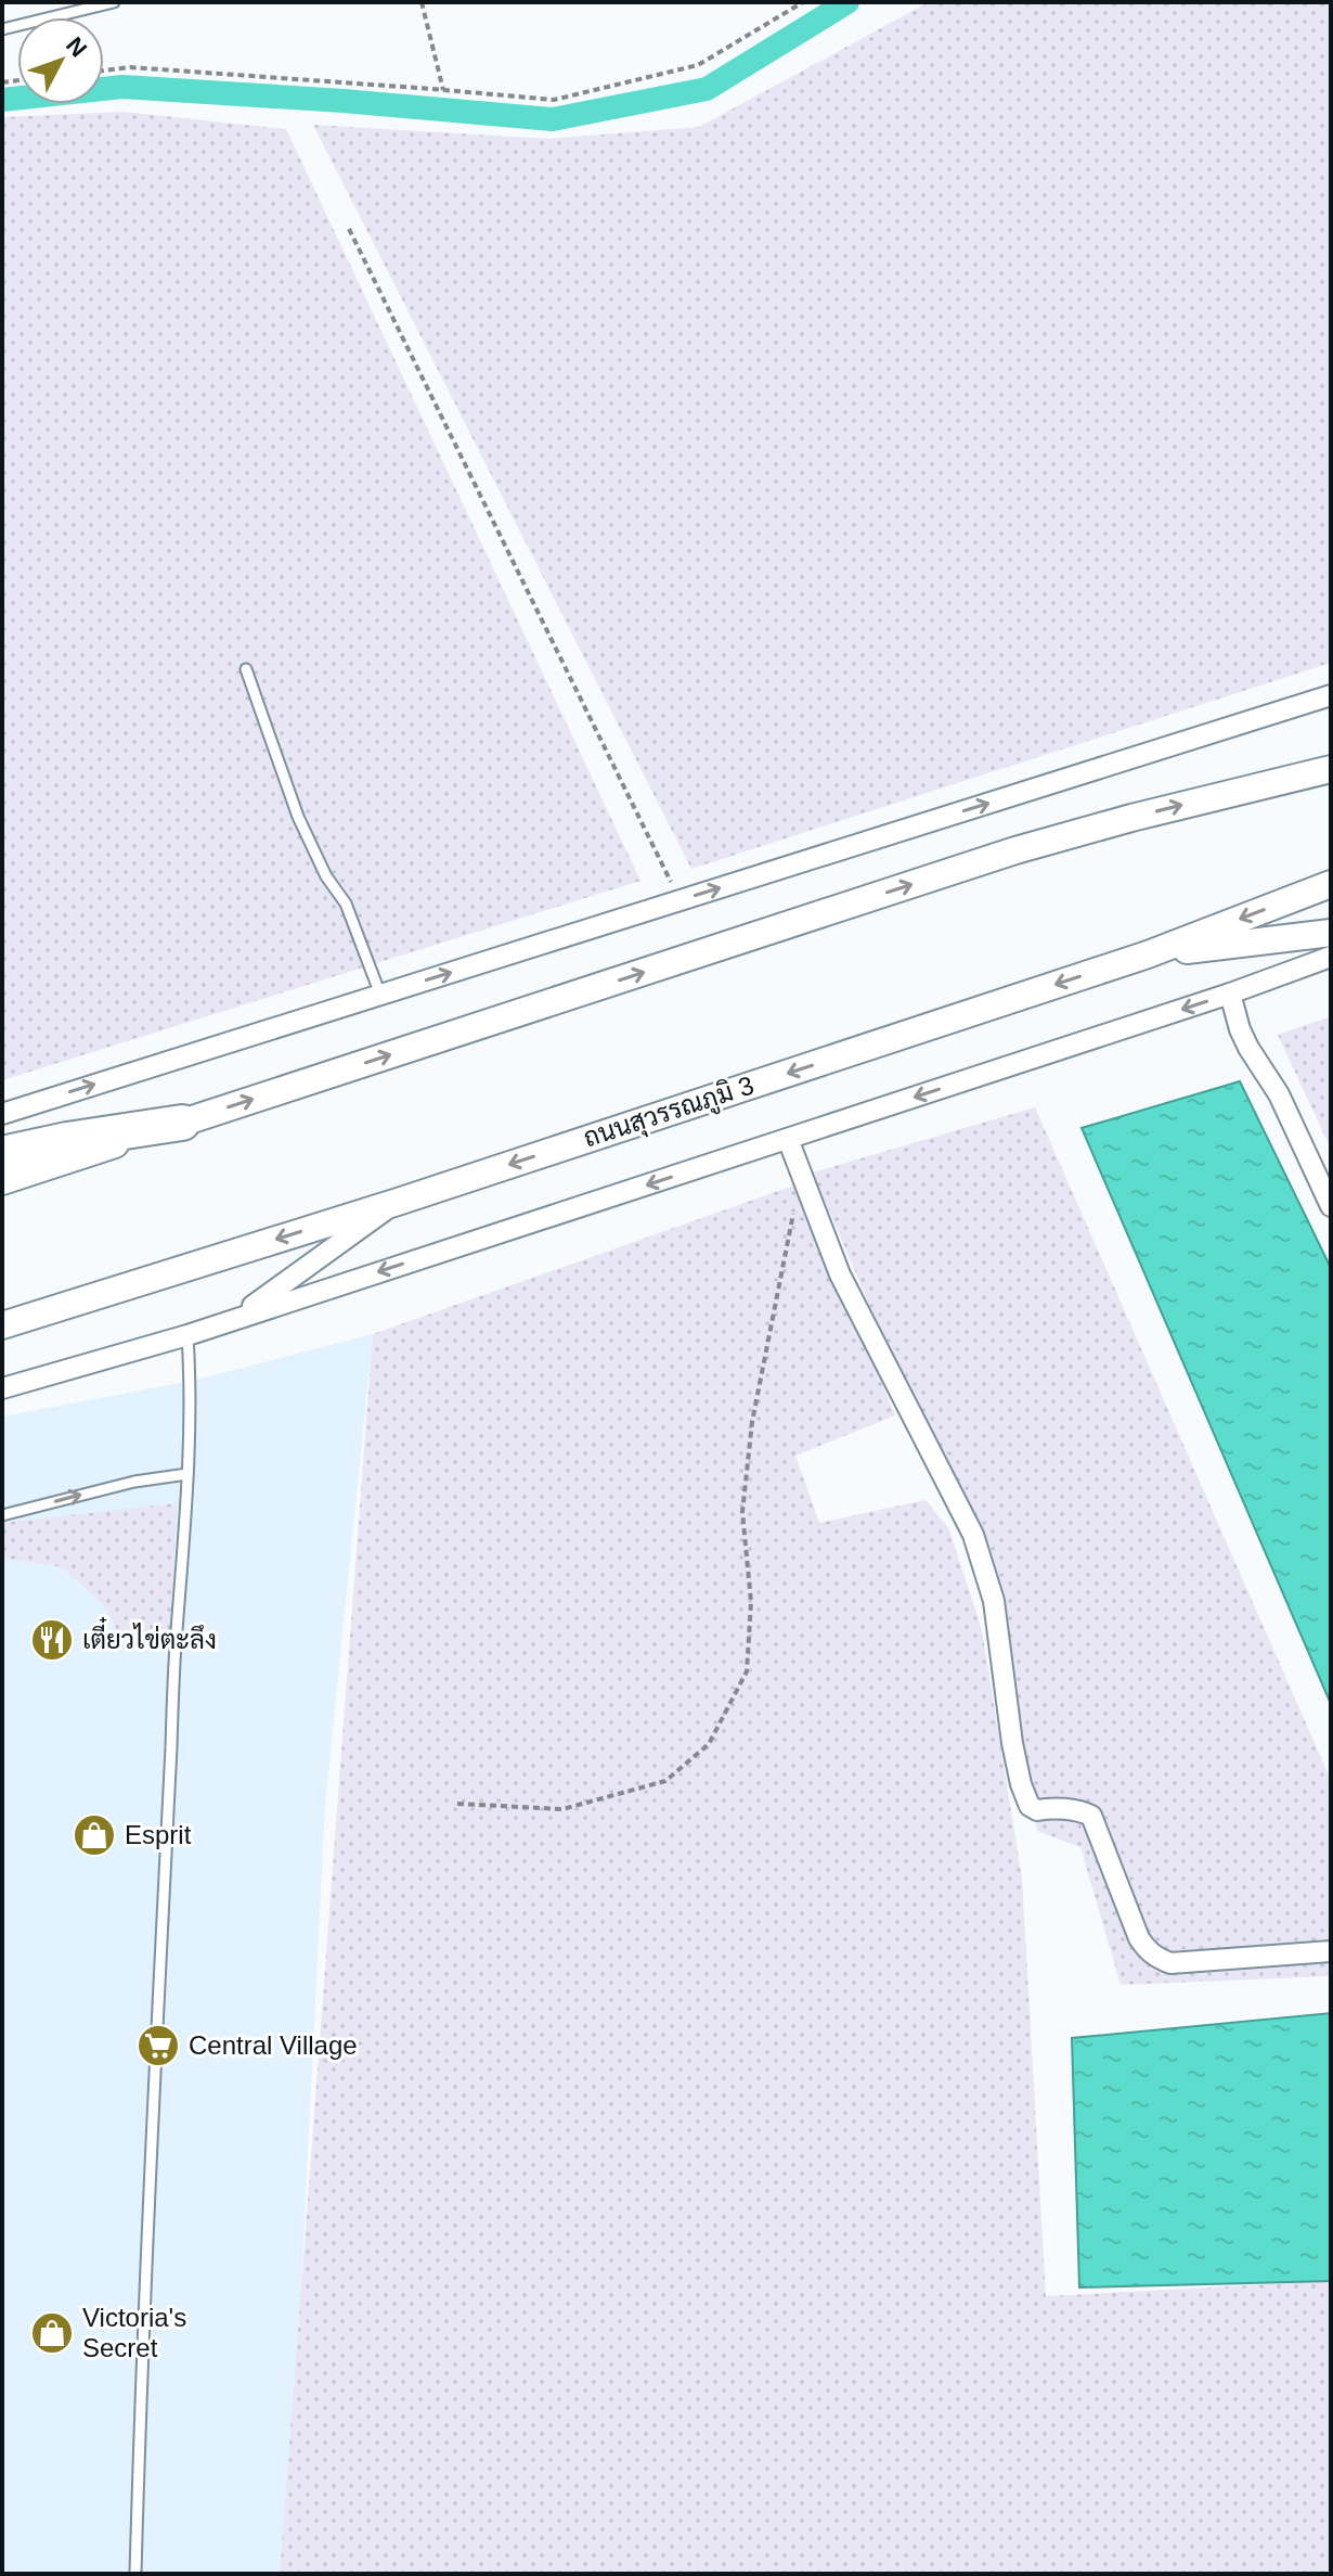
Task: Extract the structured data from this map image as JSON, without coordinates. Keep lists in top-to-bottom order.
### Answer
{
  "streets": {
    "main road": ["ถนนสุวรรณภูมิ 3"]
  },
  "places": {
    "restaurant": ["เตี๋ยวไข่ตะลึง"],
    "shop": ["Esprit", "Victoria's Secret"],
    "supermarket": ["Central Village"]
  },
  "north": "top right"
}
